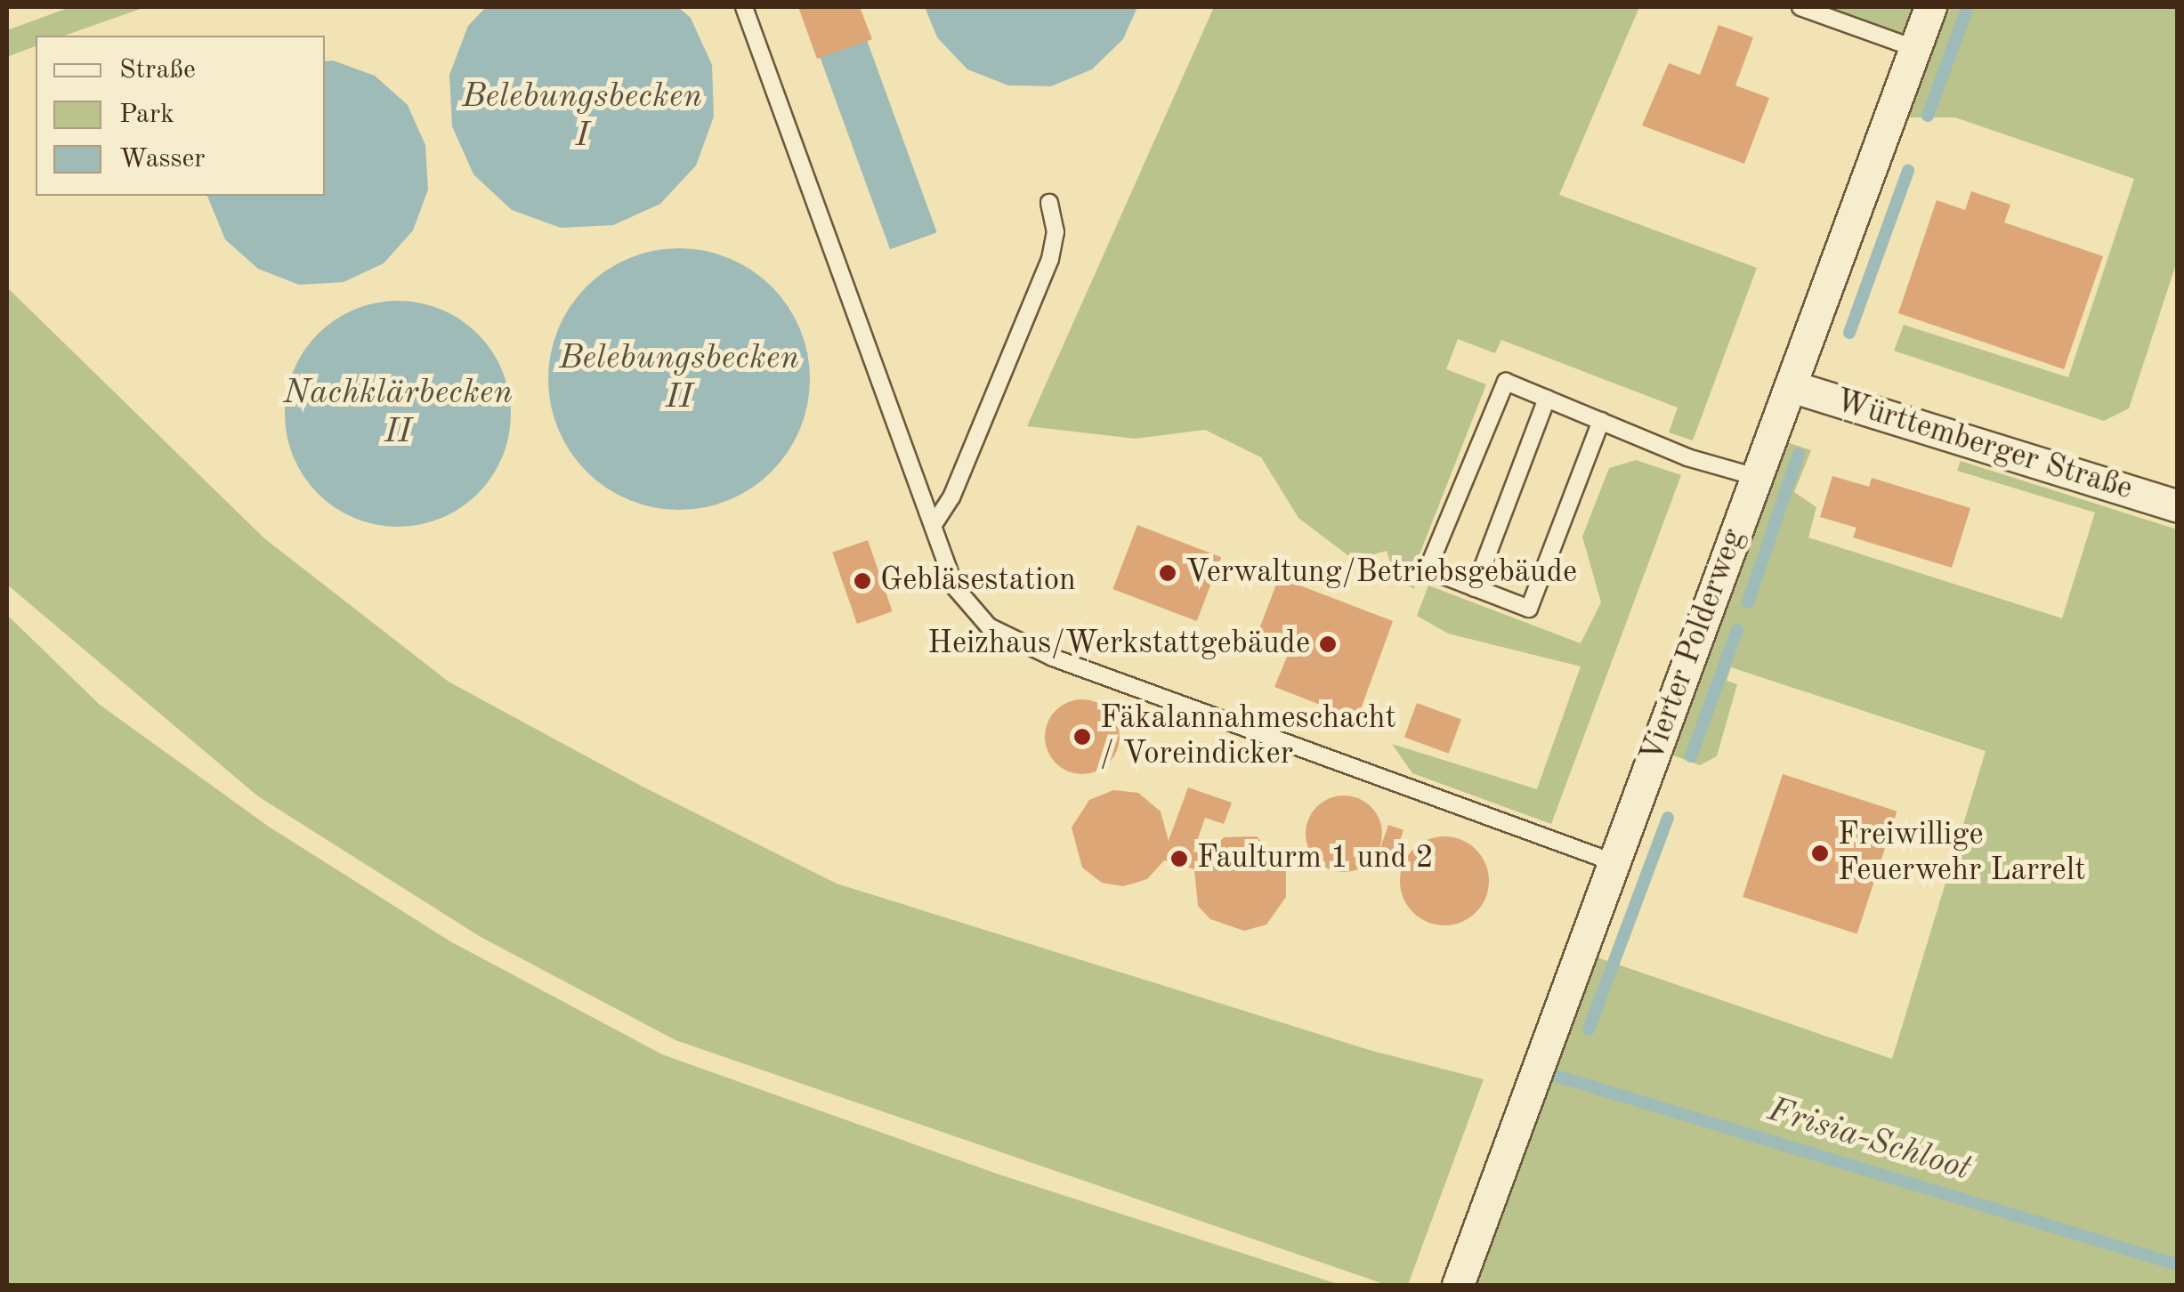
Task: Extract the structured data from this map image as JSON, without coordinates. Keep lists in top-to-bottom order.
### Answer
{
  "streets": {
    "street": ["Württemberger Straße", "Vierter Polderweg"]
  },
  "crossings": [
    ["Württemberger Straße", "Vierter Polderweg"]
  ],
  "water": [
    "Belebungsbecken I",
    "Belebungsbecken II",
    "Nachklärbecken II",
    "Frisia-Schloot"
  ],
  "places": [
    "Verwaltung/Betriebsgebäude",
    "Gebläsestation",
    "Heizhaus/Werkstattgebäude",
    "Fäkalannahmeschacht / Voreindicker",
    "Freiwillige Feuerwehr Larrelt",
    "Faulturm 1 und 2"
  ],
  "legend": ["Straße", "Park", "Wasser"]
}
